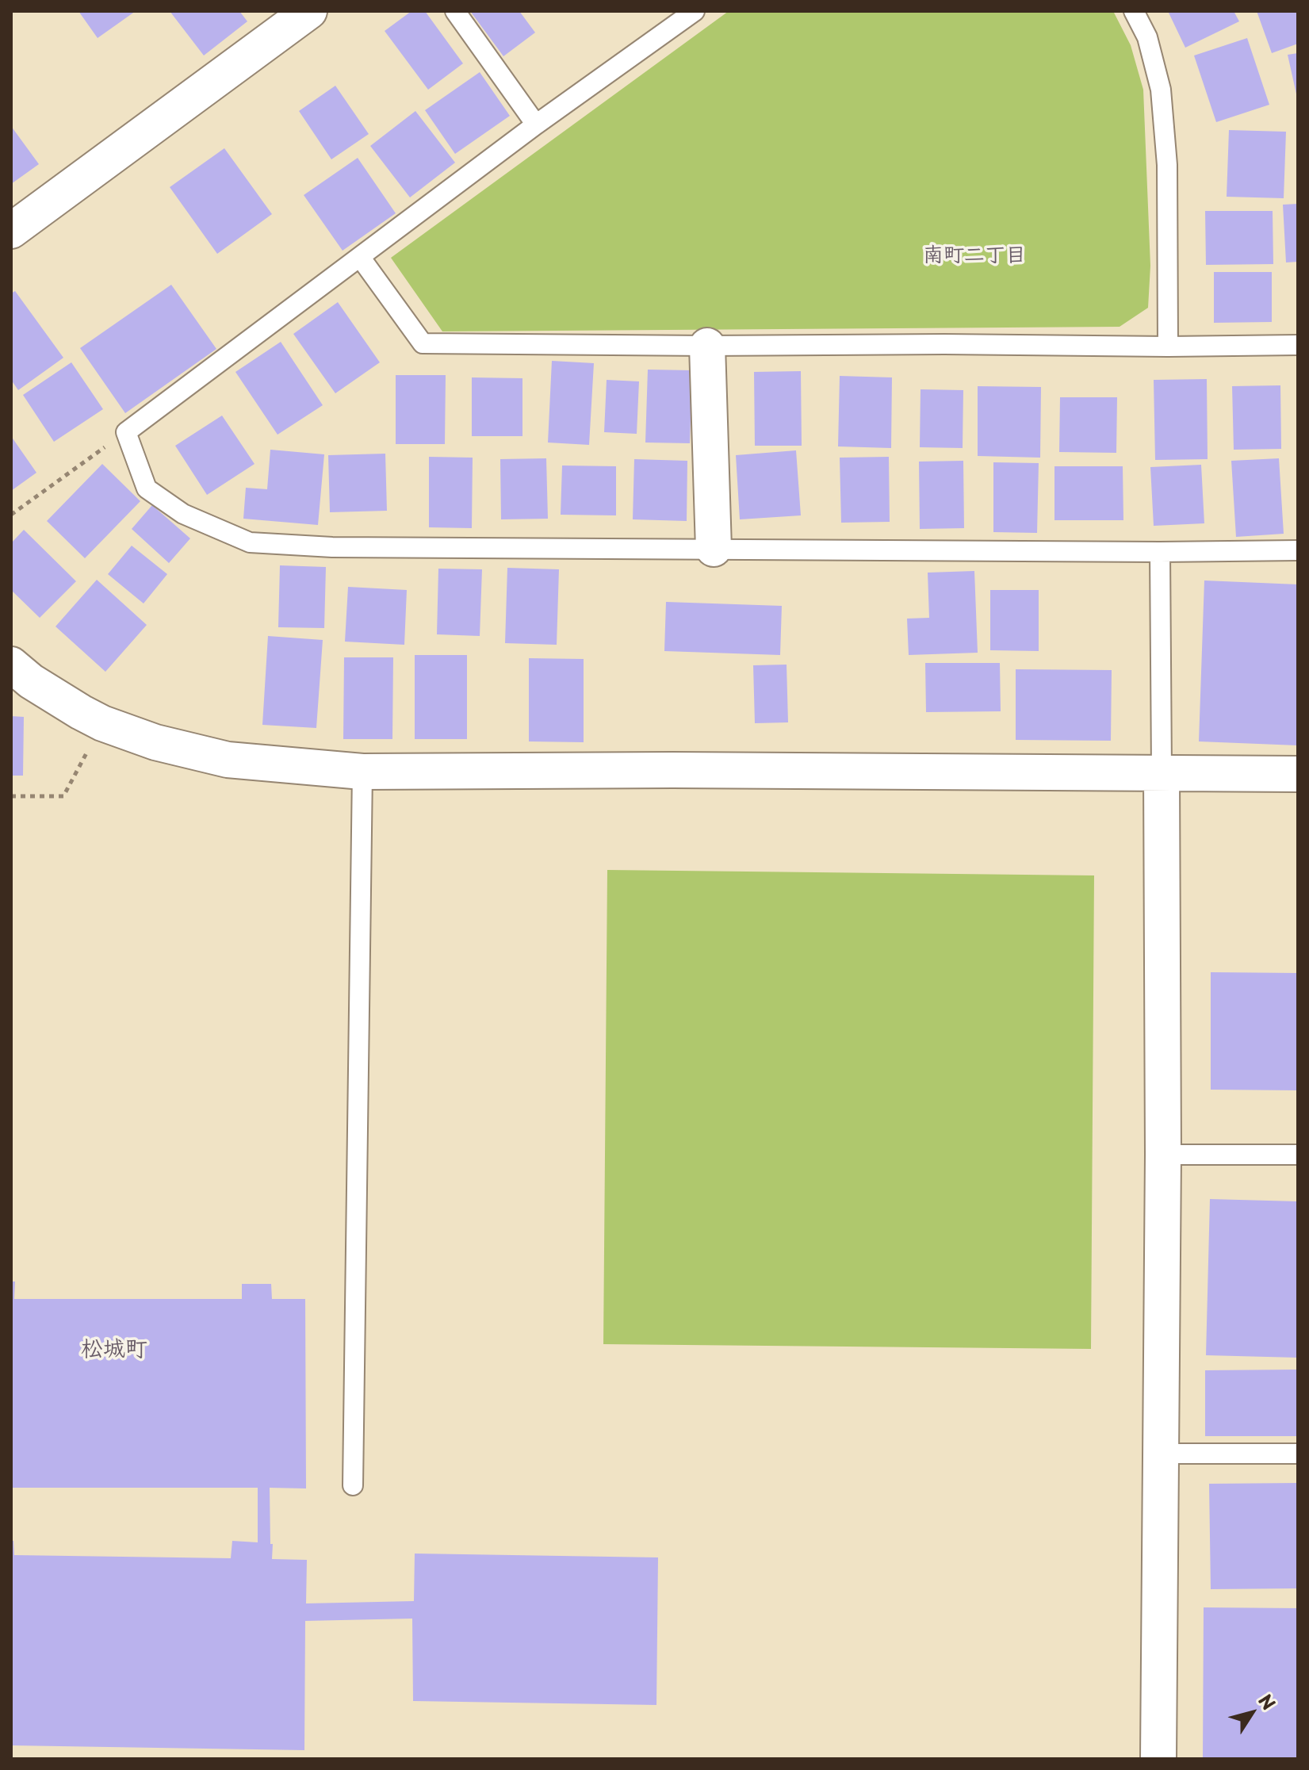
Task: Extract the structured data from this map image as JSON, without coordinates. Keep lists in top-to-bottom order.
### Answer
{
  "districts": ["南町二丁目", "松城町"],
  "north": "top right"
}
